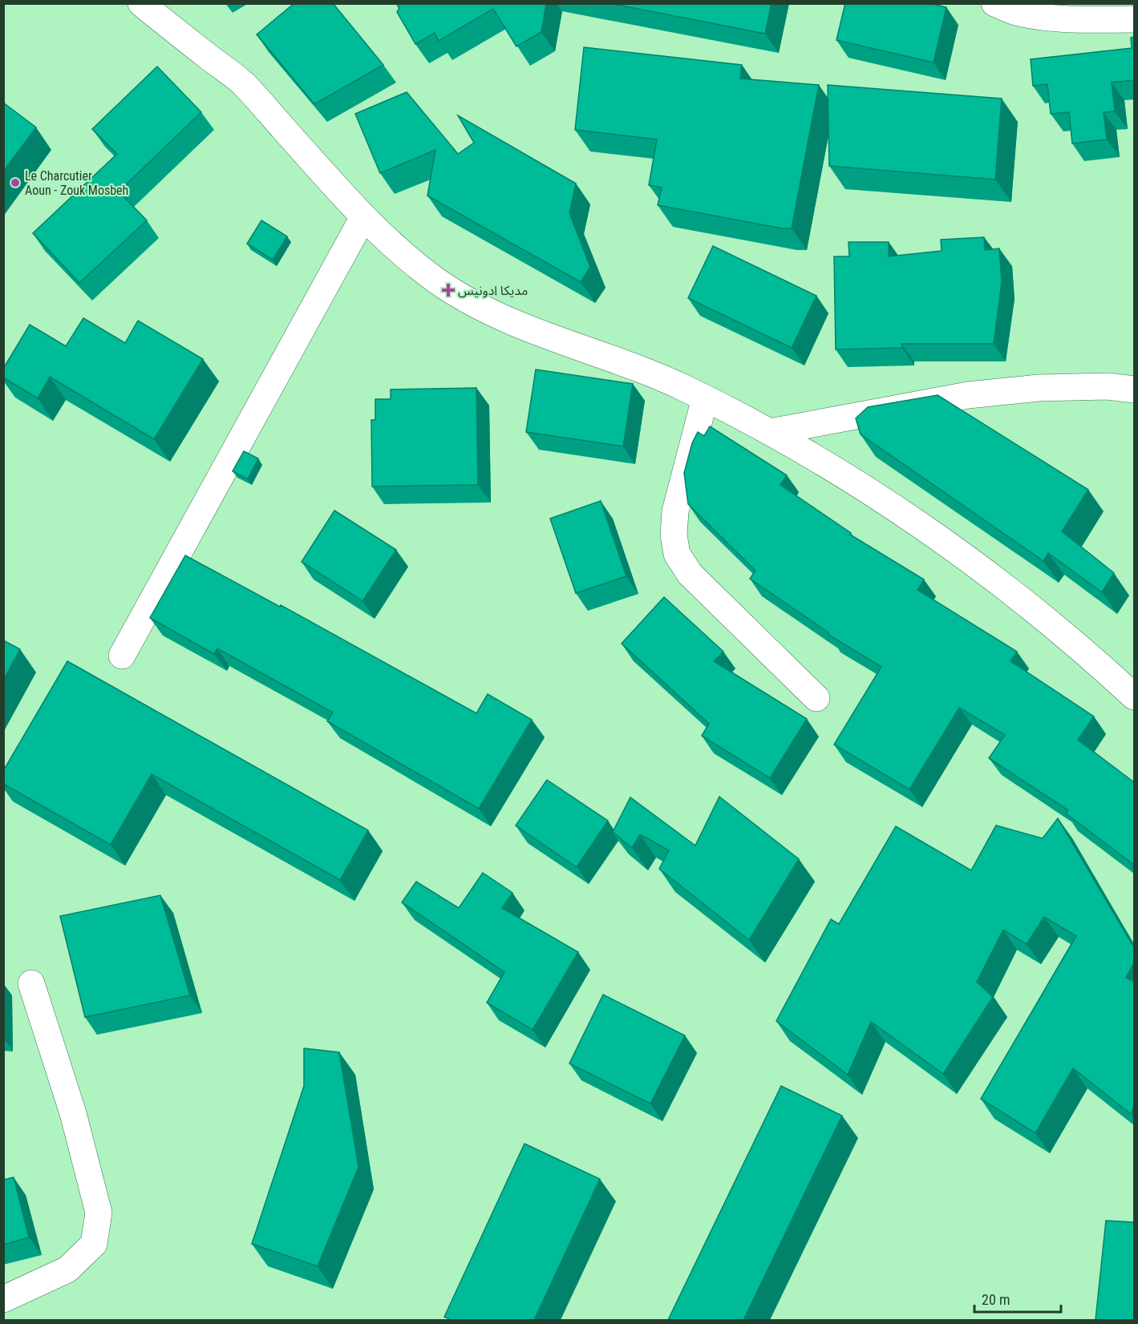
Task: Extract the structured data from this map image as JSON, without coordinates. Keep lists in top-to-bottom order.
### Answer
{
  "places": {
    "other": ["Le Charcutier Aoun - Zouk Mosbeh"],
    "health": ["مديكا ادونيس"]
  },
  "scale_bar": "20 m"
}
